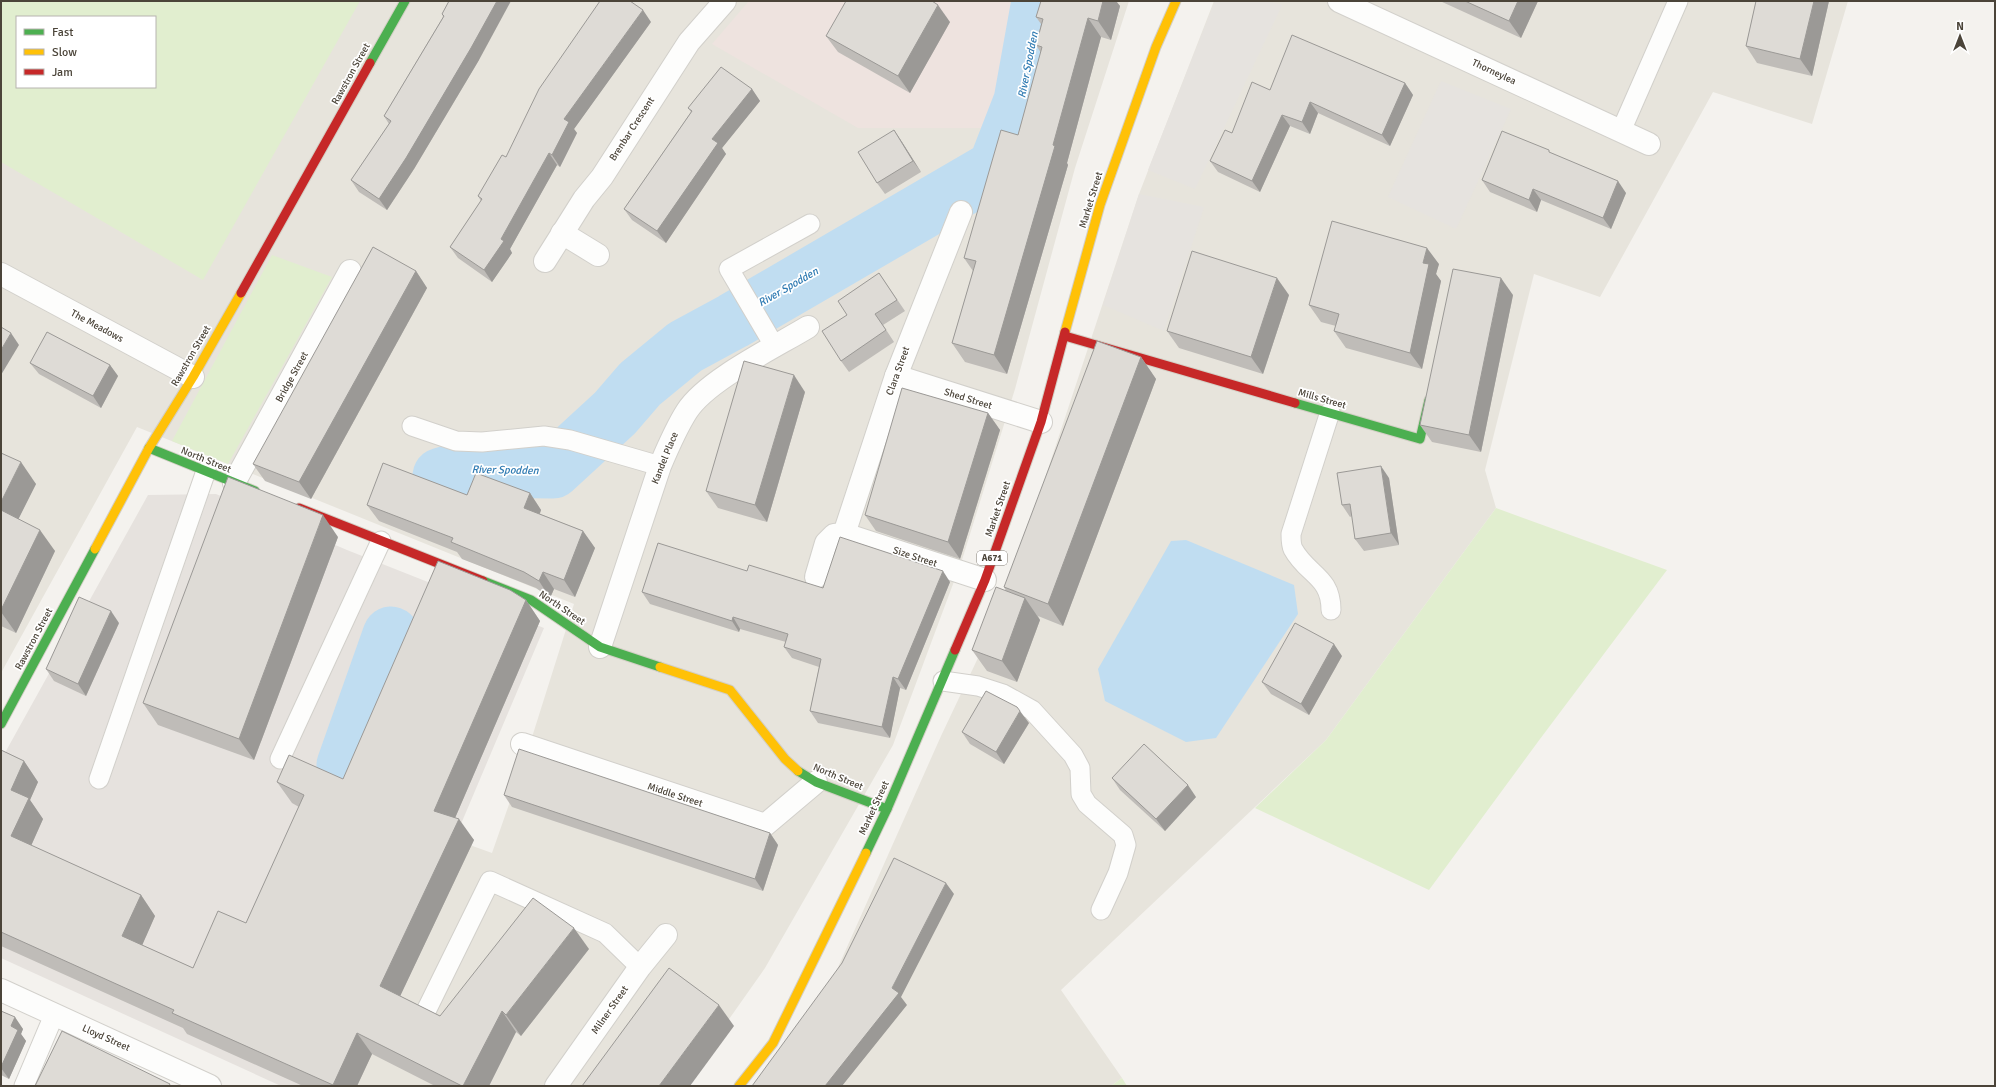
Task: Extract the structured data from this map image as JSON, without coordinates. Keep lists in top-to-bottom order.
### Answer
{
  "streets": {
    "street": [
      "Thorneylea",
      "Rawstron Street",
      "Brenbar Crescent",
      "Market Street",
      "The Meadows",
      "Clara Street",
      "Bridge Street",
      "Shed Street",
      "Mills Street",
      "Kandel Place",
      "North Street",
      "Size Street",
      "A671",
      "Middle Street",
      "Milner Street",
      "Lloyd Street"
    ]
  },
  "crossings": [
    ["Rawstron Street", "The Meadows"],
    ["Rawstron Street", "North Street"],
    ["Market Street", "Shed Street"],
    ["Market Street", "Mills Street"],
    ["Market Street", "North Street"],
    ["Market Street", "Size Street"],
    ["Clara Street", "Shed Street"],
    ["Clara Street", "Size Street"],
    ["Bridge Street", "North Street"],
    ["Kandel Place", "North Street"],
    ["North Street", "Middle Street"]
  ],
  "water": ["River Spodden"],
  "legend": ["Fast", "Slow", "Jam"],
  "north": "top"
}
